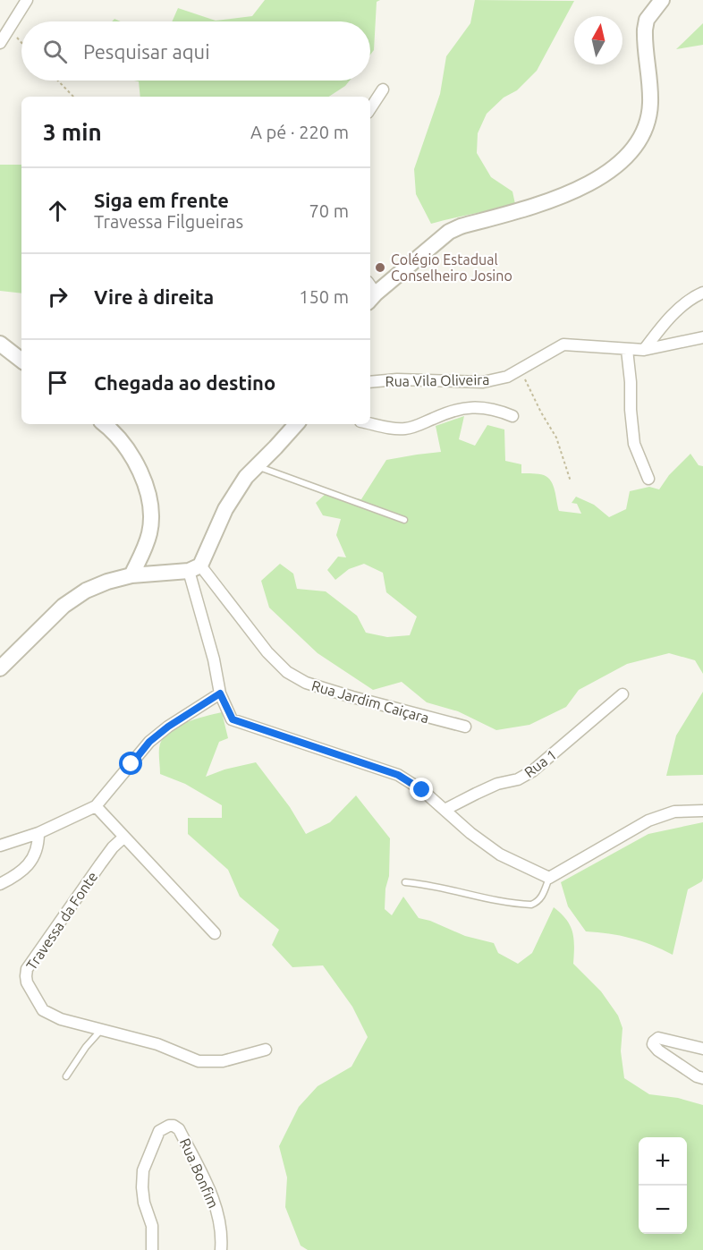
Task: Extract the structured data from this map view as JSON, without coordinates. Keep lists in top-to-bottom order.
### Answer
{
  "streets": {
    "street": [
      "Rua Vila Oliveira",
      "Rua Jardim Caiçara",
      "Rua 1",
      "Travessa da Fonte",
      "Rua Bonfim"
    ]
  },
  "places": ["Colégio Estadual Conselheiro Josino"],
  "north": "top",
  "page": {
    "search": "Pesquisar aqui",
    "heading": ["3 min", "A pé · 220 m"],
    "list": [
      ["Siga em frente", "Travessa Filgueiras", "70 m"],
      ["Vire à direita", "150 m"],
      "Chegada ao destino"
    ],
    "map_buttons": ["+", "−"]
  }
}
